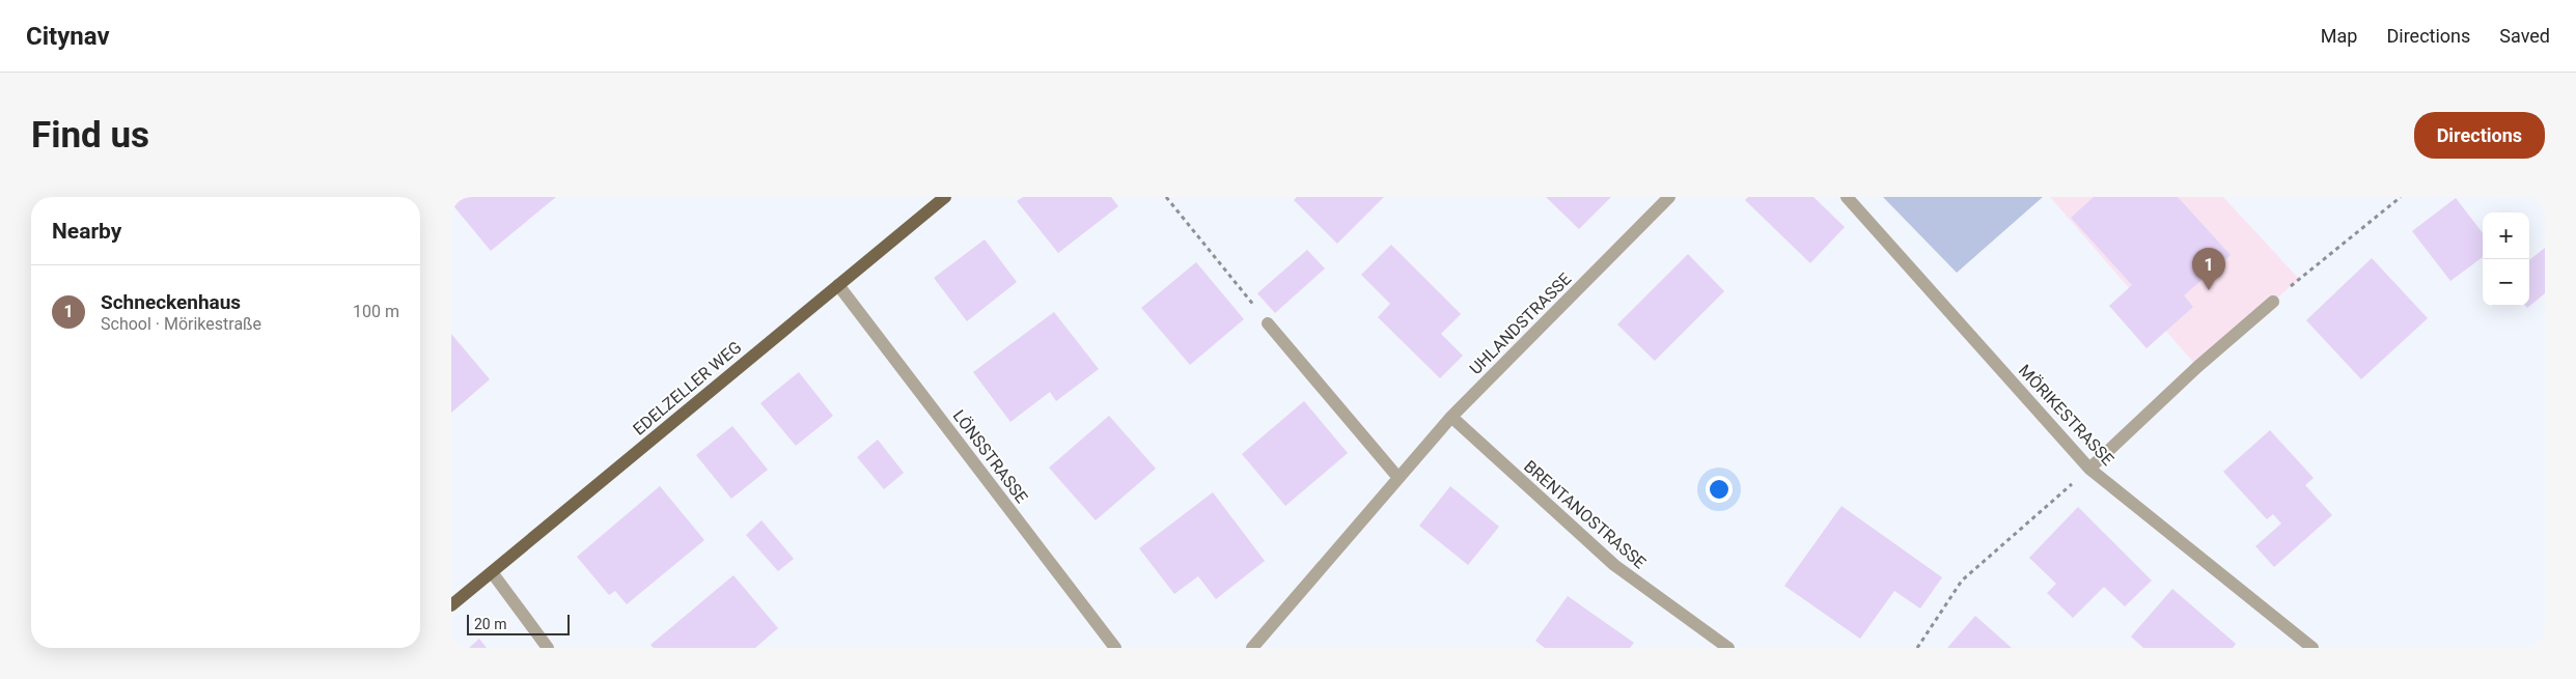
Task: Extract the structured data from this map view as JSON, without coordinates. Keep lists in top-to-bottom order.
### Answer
{
  "streets": {
    "main road": ["EDELZELLER WEG"],
    "street": [
      "UHLANDSTRASSE",
      "MÖRIKESTRASSE",
      "LÖNSSTRASSE",
      "BRENTANOSTRASSE"
    ]
  },
  "crossings": [
    ["UHLANDSTRASSE", "BRENTANOSTRASSE"],
    ["EDELZELLER WEG", "LÖNSSTRASSE"]
  ],
  "scale_bar": "20 m",
  "page": {
    "header": "Citynav",
    "nav": ["Map", "Directions", "Saved"],
    "buttons": "Directions",
    "title": "Find us",
    "heading": "Nearby",
    "map_buttons": ["+", "−"],
    "pins": "1",
    "list": [
      {
        "mark": "1",
        "name": "Schneckenhaus",
        "note": "School · Mörikestraße",
        "value": "100 m"
      }
    ],
    "scale": "20 m"
  }
}
